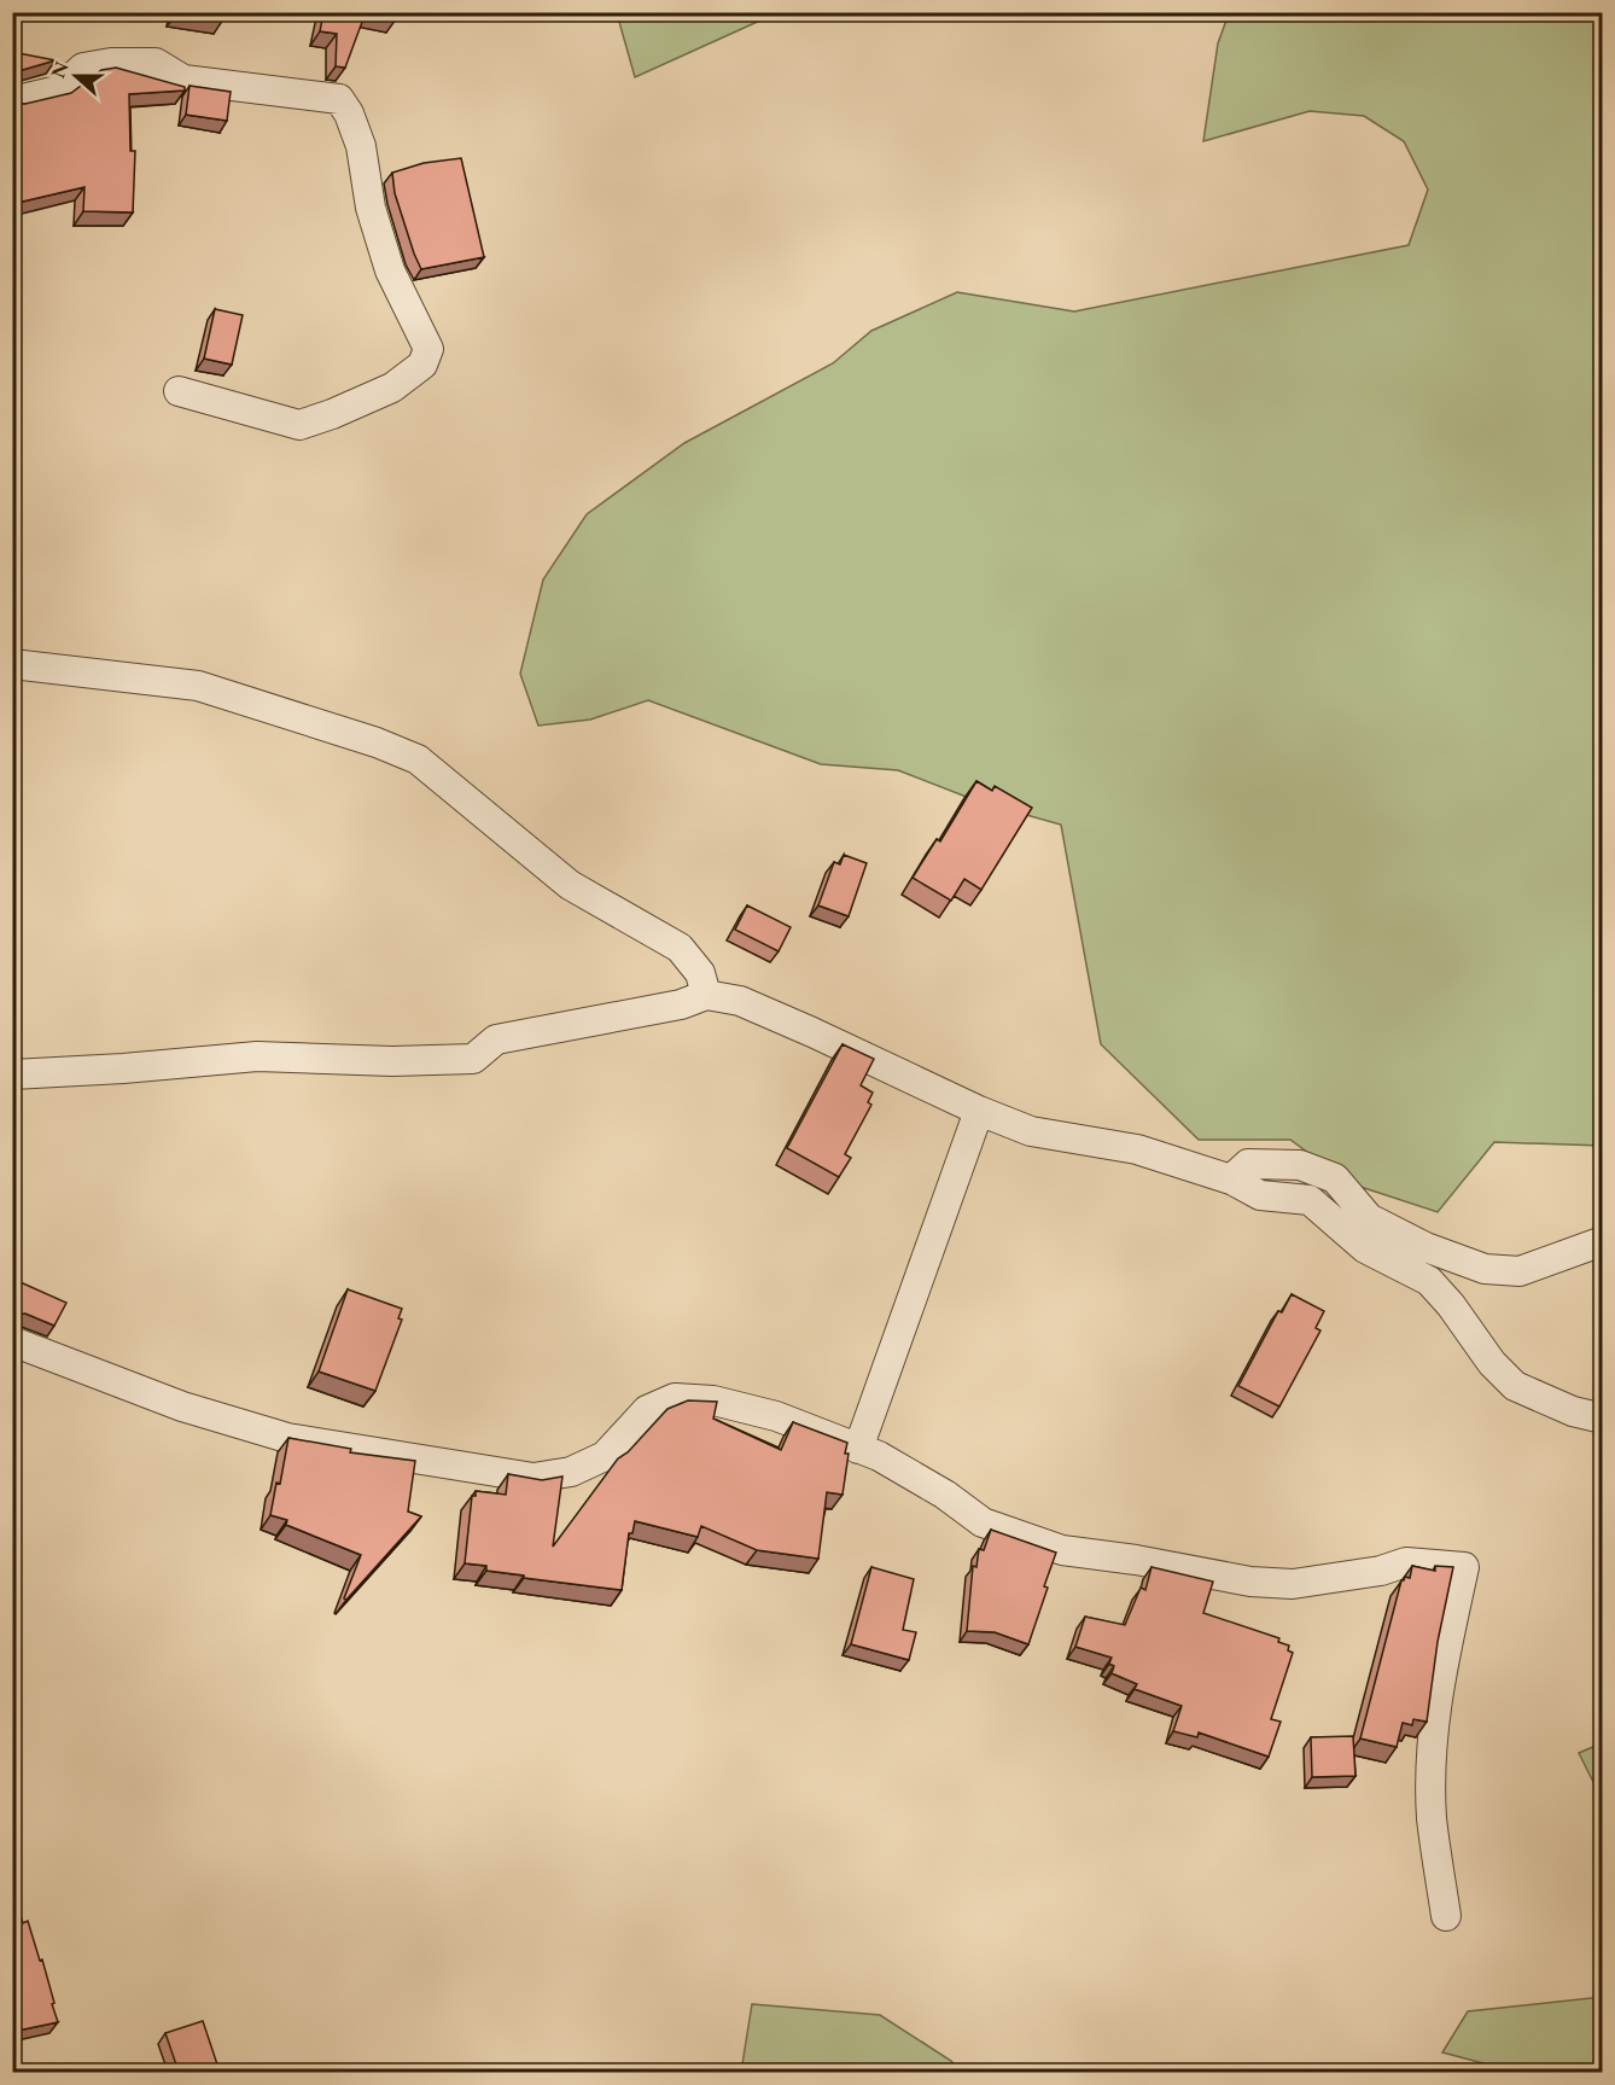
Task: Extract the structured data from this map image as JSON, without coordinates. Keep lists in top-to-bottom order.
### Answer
{
  "north": "left"
}
